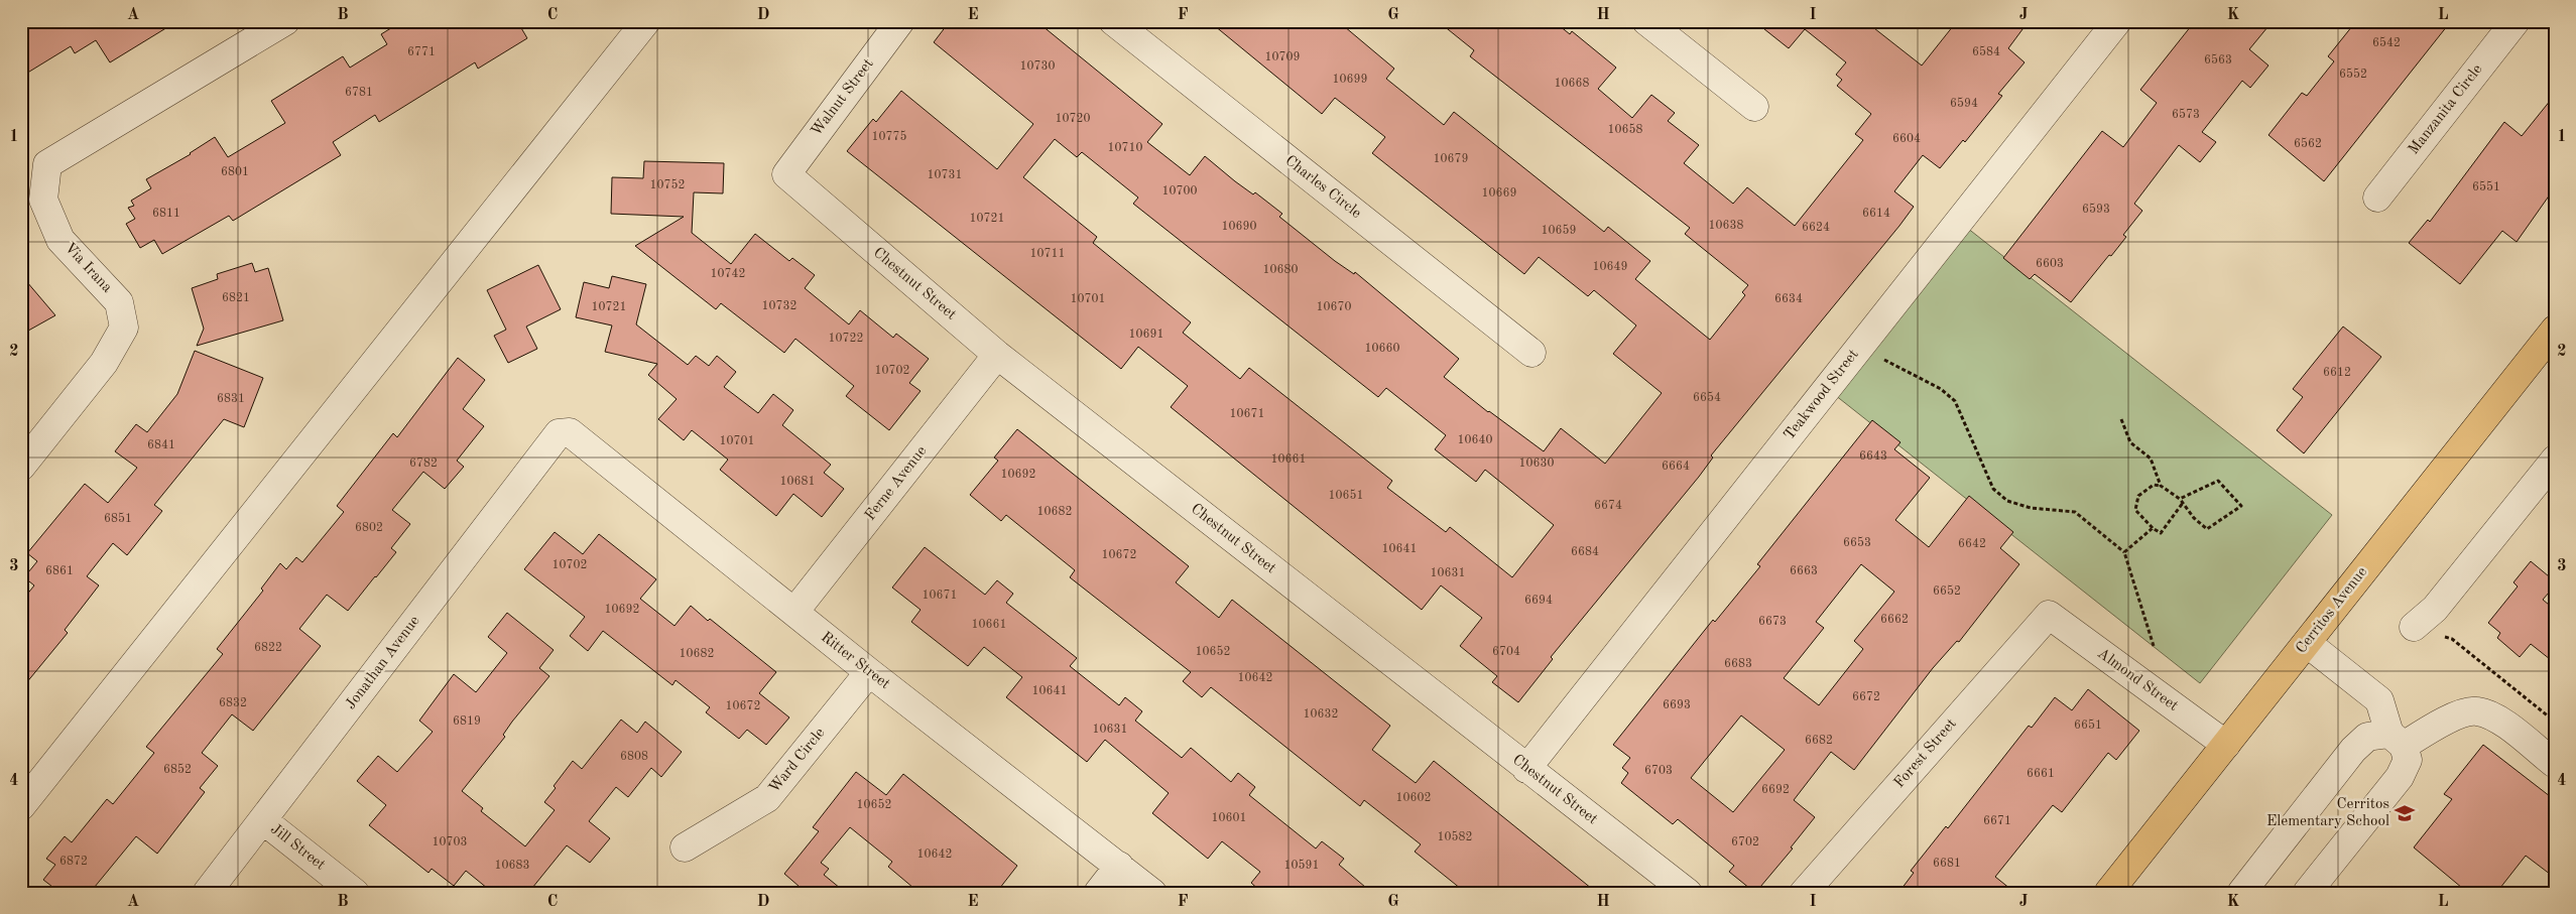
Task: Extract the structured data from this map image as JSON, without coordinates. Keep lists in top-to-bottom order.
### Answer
{
  "streets": {
    "main road": ["Cerritos Avenue"],
    "street": [
      "Walnut Street",
      "Manzanita Circle",
      "Charles Circle",
      "Via Irana",
      "Chestnut Street",
      "Teakwood Street",
      "Ferne Avenue",
      "Ritter Street",
      "Jonathan Avenue",
      "Almond Street",
      "Forest Street",
      "Ward Circle",
      "Jill Street"
    ]
  },
  "crossings": [
    ["Walnut Street", "Chestnut Street"],
    ["Chestnut Street", "Teakwood Street"],
    ["Chestnut Street", "Ferne Avenue"],
    ["Ferne Avenue", "Ritter Street"],
    ["Cerritos Avenue", "Almond Street"],
    ["Ritter Street", "Jonathan Avenue"],
    ["Ritter Street", "Ward Circle"],
    ["Jonathan Avenue", "Jill Street"],
    ["Almond Street", "Forest Street"]
  ],
  "places": {
    "school or university": ["Cerritos Elementary School"]
  },
  "house_numbers": [
    "6542",
    "6771",
    "6584",
    "10709",
    "6563",
    "10730",
    "6552",
    "10699",
    "10668",
    "6781",
    "6594",
    "6573",
    "10720",
    "10658",
    "10775",
    "6604",
    "6562",
    "10710",
    "10679",
    "6801",
    "10731",
    "10752",
    "6551",
    "10700",
    "10669",
    "6593",
    "6811",
    "6614",
    "10721",
    "10638",
    "10690",
    "6624",
    "10659",
    "10711",
    "6603",
    "10649",
    "10680",
    "10742",
    "6821",
    "10701",
    "6634",
    "10732",
    "10721",
    "10670",
    "10691",
    "10722",
    "10660",
    "10702",
    "6612",
    "6654",
    "6831",
    "10671",
    "10640",
    "10701",
    "6841",
    "6643",
    "10661",
    "6782",
    "10630",
    "6664",
    "10692",
    "10681",
    "10651",
    "6674",
    "10682",
    "6851",
    "6802",
    "6653",
    "6642",
    "10641",
    "6684",
    "10672",
    "10702",
    "6861",
    "6663",
    "10631",
    "6652",
    "10671",
    "6694",
    "10692",
    "6662",
    "6673",
    "10661",
    "6822",
    "10652",
    "6704",
    "10682",
    "6683",
    "10642",
    "10641",
    "6672",
    "6832",
    "6693",
    "10672",
    "10632",
    "6819",
    "6651",
    "10631",
    "6682",
    "6808",
    "6852",
    "6703",
    "6661",
    "6692",
    "10602",
    "10652",
    "10601",
    "6671",
    "10582",
    "10703",
    "6702",
    "10642",
    "6872",
    "6681",
    "10683",
    "10591"
  ],
  "grid": {
    "columns": [
      "A",
      "B",
      "C",
      "D",
      "E",
      "F",
      "G",
      "H",
      "I",
      "J",
      "K",
      "L"
    ],
    "rows": [
      "1",
      "2",
      "3",
      "4"
    ]
  }
}
